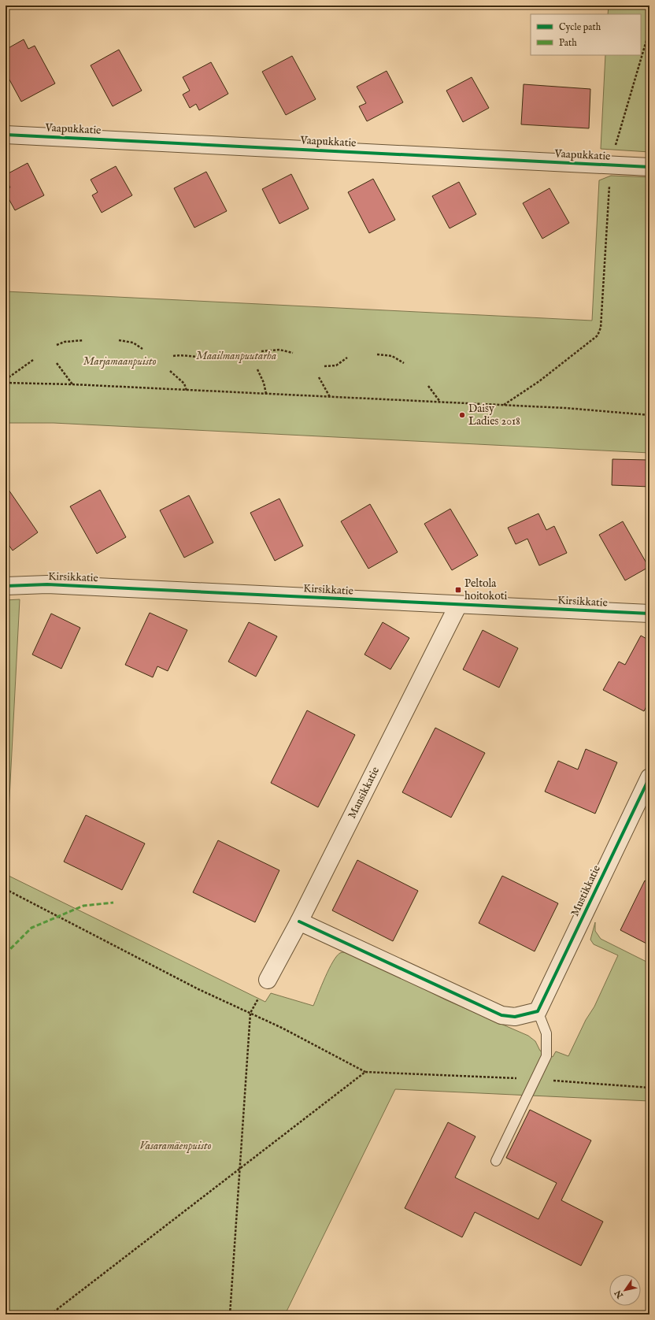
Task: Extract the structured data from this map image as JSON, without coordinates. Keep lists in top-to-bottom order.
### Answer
{
  "streets": {
    "street": [
      "Vaapukkatie",
      "Kirsikkatie",
      "Mansikkatie",
      "Mustikkatie"
    ]
  },
  "crossings": [
    ["Kirsikkatie", "Mansikkatie"]
  ],
  "parks": ["Maailmanpuutarha", "Marjamaanpuisto", "Vasaramäenpuisto"],
  "places": {
    "other": ["Daisy Ladies 2018"],
    "transit": ["Peltola hoitokoti"]
  },
  "legend": ["Cycle path", "Path"],
  "north": "bottom left"
}
